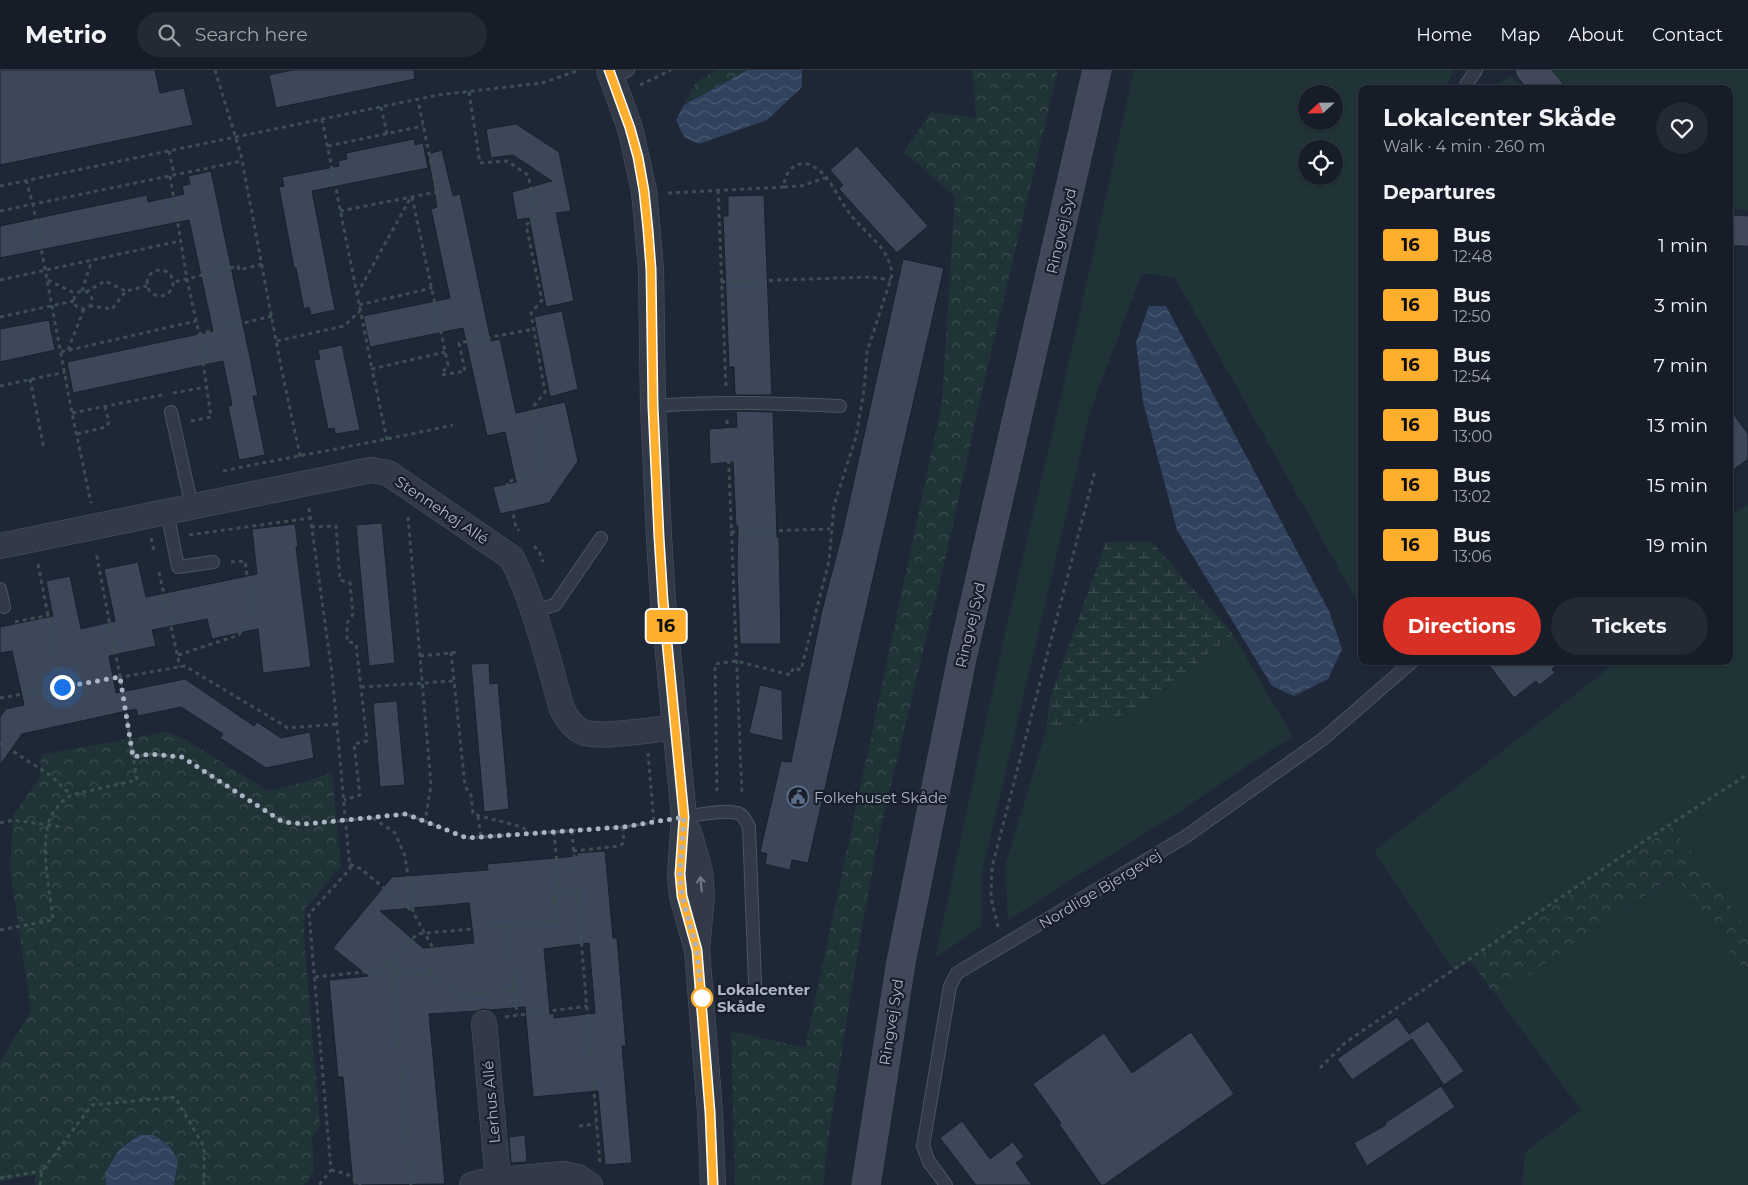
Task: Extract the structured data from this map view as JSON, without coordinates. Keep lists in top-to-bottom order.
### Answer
{
  "streets": {
    "main road": ["Ringvej Syd"],
    "street": ["Stennehøj Allé", "Lerhus Allé"],
    "lane": ["Nordlige Bjergevej"]
  },
  "places": {
    "public building": ["Folkehuset Skåde"],
    "other": ["Lokalcenter Skåde"]
  },
  "lines": ["bus line 16"],
  "north": "left",
  "page": {
    "header": "Metrio",
    "search": "Search here",
    "nav": [
      "Home",
      "Map",
      "About",
      "Contact"
    ],
    "on_map": "16",
    "heading": [
      ["Lokalcenter Skåde", "Walk · 4 min · 260 m"],
      "Departures"
    ],
    "list": [
      {
        "mark": "16",
        "name": "Bus",
        "note": "12:48",
        "value": "1 min"
      },
      {
        "mark": "16",
        "name": "Bus",
        "note": "12:50",
        "value": "3 min"
      },
      {
        "mark": "16",
        "name": "Bus",
        "note": "12:54",
        "value": "7 min"
      },
      {
        "mark": "16",
        "name": "Bus",
        "note": "13:00",
        "value": "13 min"
      },
      {
        "mark": "16",
        "name": "Bus",
        "note": "13:02",
        "value": "15 min"
      },
      {
        "mark": "16",
        "name": "Bus",
        "note": "13:06",
        "value": "19 min"
      }
    ],
    "buttons": ["Directions", "Tickets"]
  }
}
